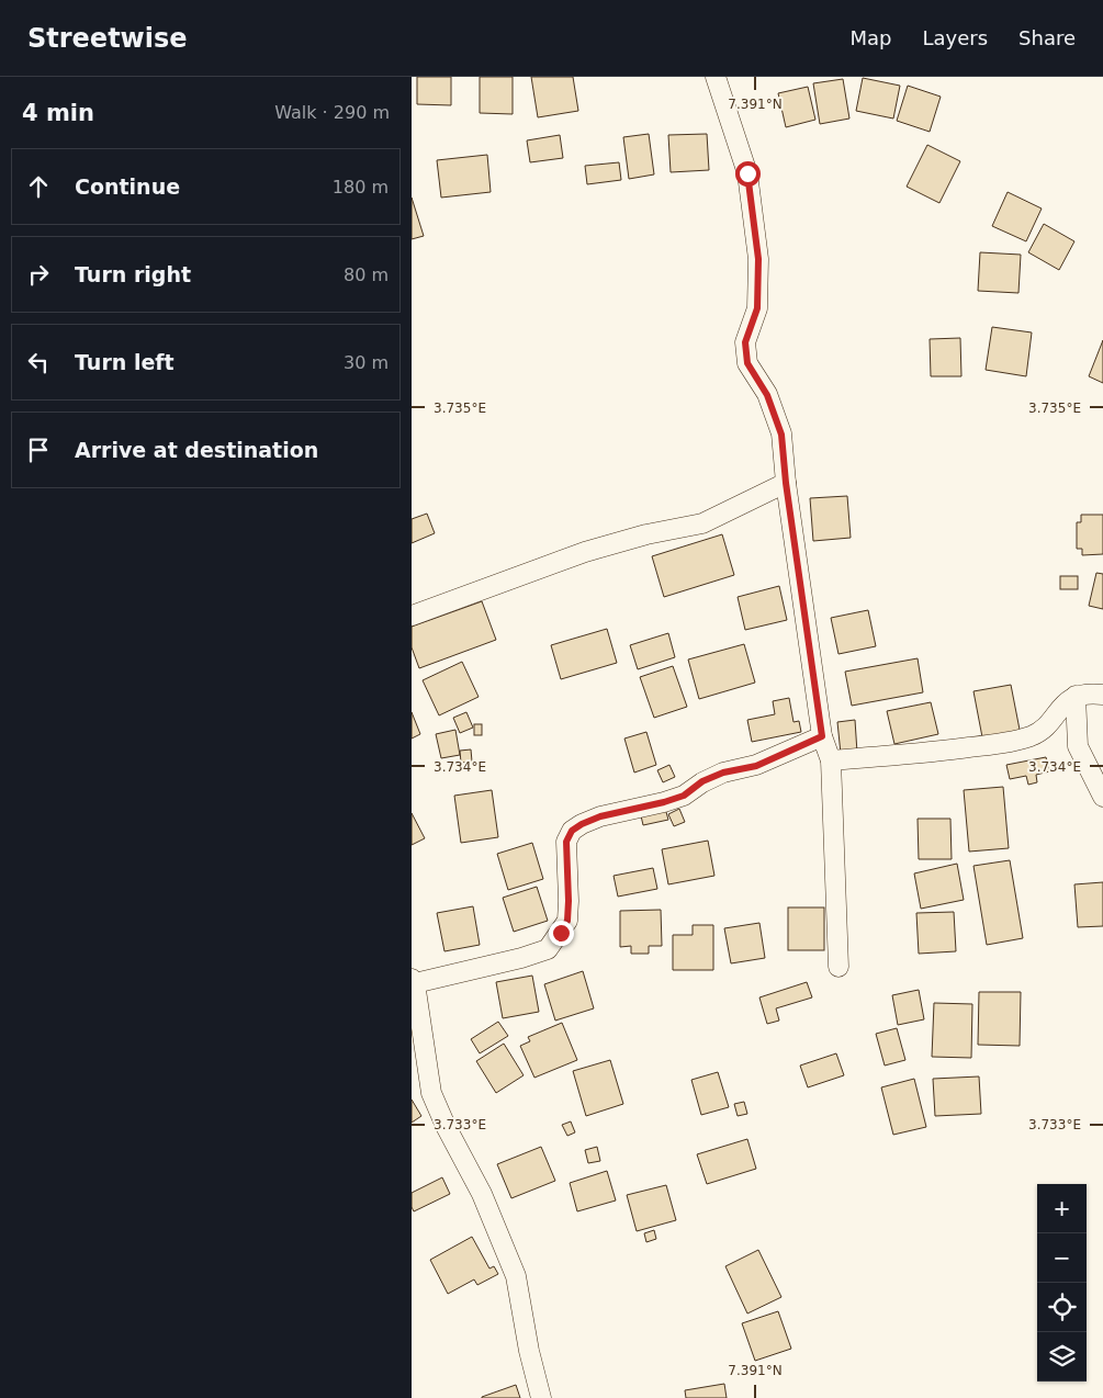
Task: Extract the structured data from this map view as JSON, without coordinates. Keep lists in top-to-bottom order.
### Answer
{
  "page": {
    "header": "Streetwise",
    "nav": ["Map", "Layers", "Share"],
    "heading": ["4 min", "Walk · 290 m"],
    "list": [
      ["Continue", "180 m"],
      ["Turn right", "80 m"],
      ["Turn left", "30 m"],
      "Arrive at destination"
    ],
    "map_buttons": ["+", "−"]
  },
  "coordinates": [
    "7.391°N",
    "3.735°E",
    "3.734°E",
    "3.733°E"
  ]
}
